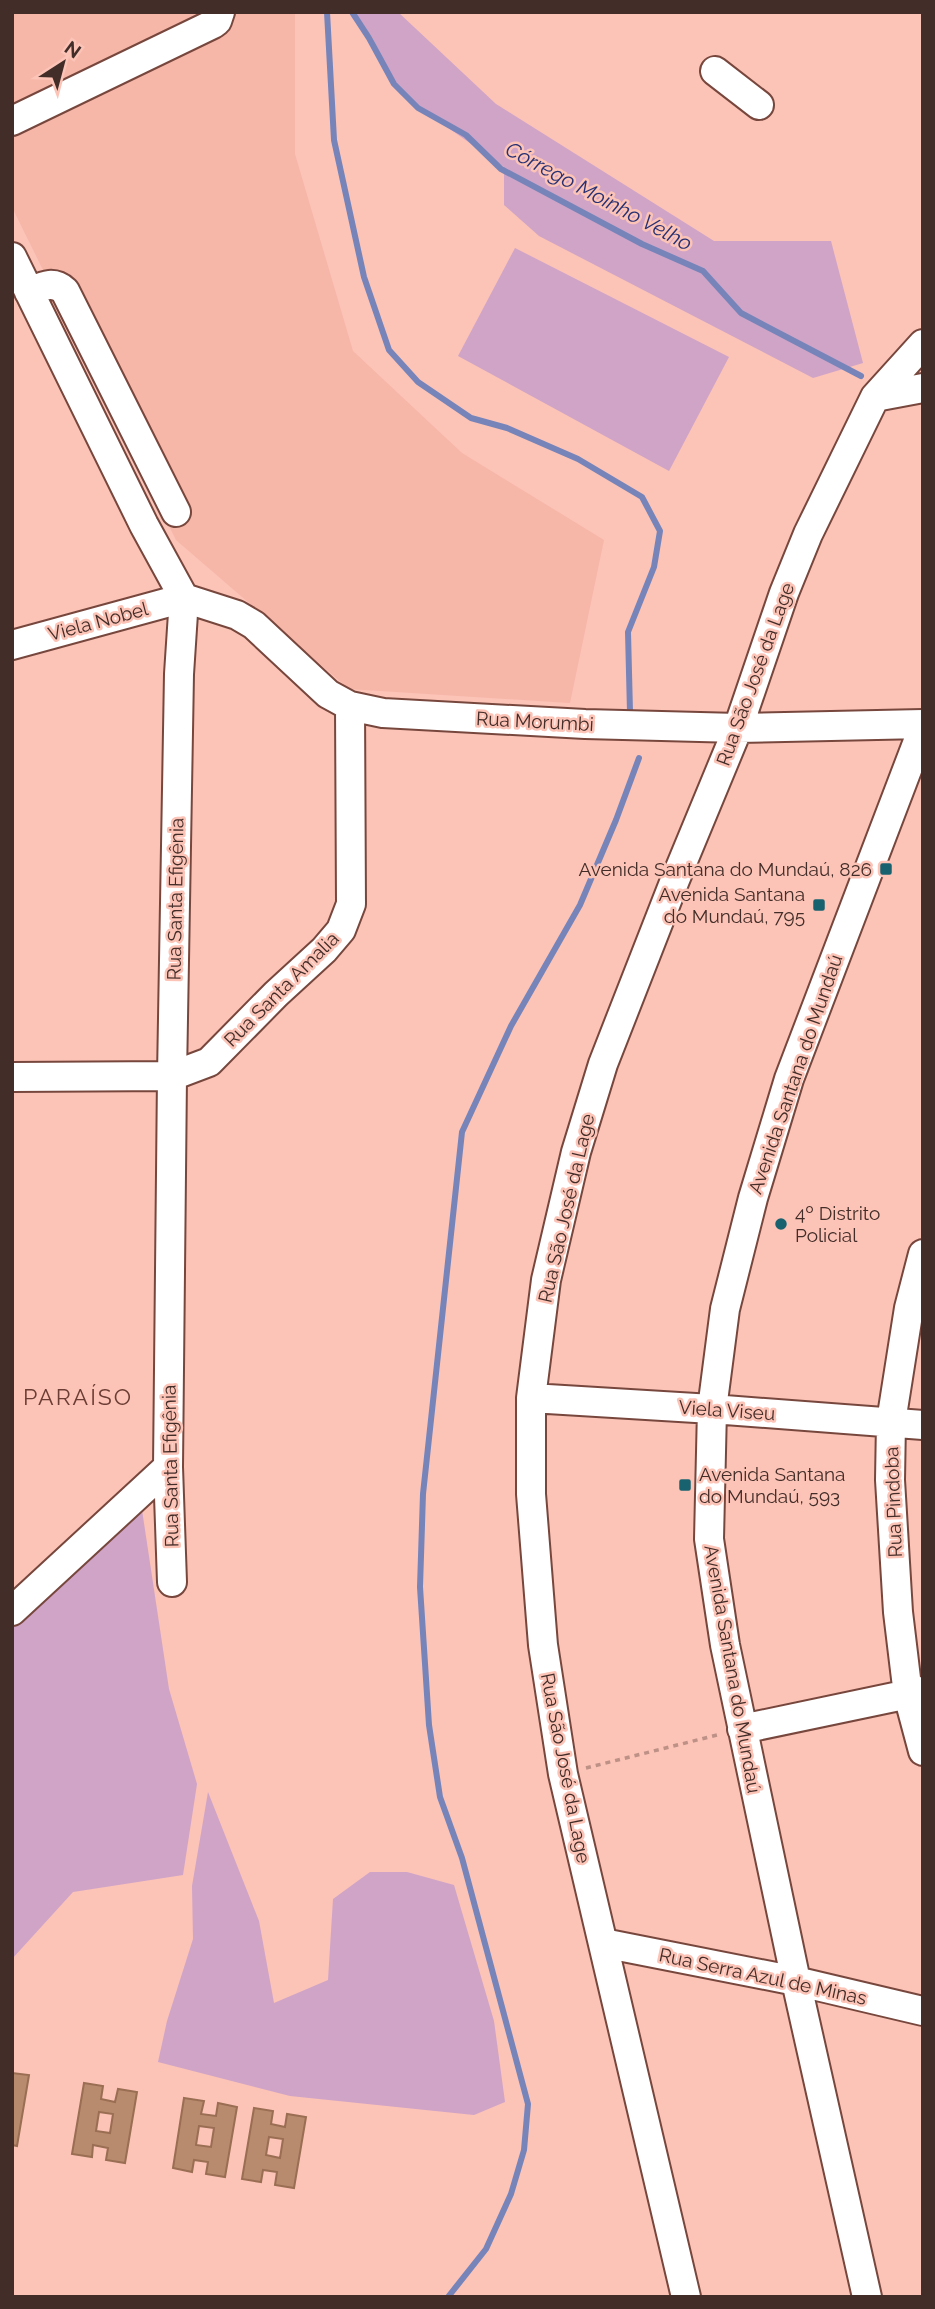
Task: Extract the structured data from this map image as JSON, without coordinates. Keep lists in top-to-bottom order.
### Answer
{
  "streets": {
    "street": [
      "Viela Nobel",
      "Rua São José da Lage",
      "Rua Morumbi",
      "Rua Santa Efigênia",
      "Rua Santa Amalia",
      "Avenida Santana do Mundaú",
      "Viela Viseu",
      "Rua Pindoba",
      "Rua Serra Azul de Minas"
    ]
  },
  "crossings": [
    ["Viela Nobel", "Rua Morumbi"],
    ["Viela Nobel", "Rua Santa Efigênia"],
    ["Rua São José da Lage", "Rua Morumbi"],
    ["Rua São José da Lage", "Viela Viseu"],
    ["Rua São José da Lage", "Rua Serra Azul de Minas"],
    ["Rua Morumbi", "Rua Santa Efigênia"],
    ["Rua Morumbi", "Rua Santa Amalia"],
    ["Rua Morumbi", "Avenida Santana do Mundaú"],
    ["Rua Santa Efigênia", "Rua Santa Amalia"],
    ["Avenida Santana do Mundaú", "Viela Viseu"],
    ["Avenida Santana do Mundaú", "Rua Serra Azul de Minas"],
    ["Viela Viseu", "Rua Pindoba"]
  ],
  "districts": ["PARAÍSO"],
  "water": ["Córrego Moinho Velho"],
  "places": {
    "transit": ["Avenida Santana do Mundaú, 826", "Avenida Santana do Mundaú, 795", "Avenida Santana do Mundaú, 593"],
    "other": ["4º Distrito Policial"]
  },
  "north": "top right"
}
